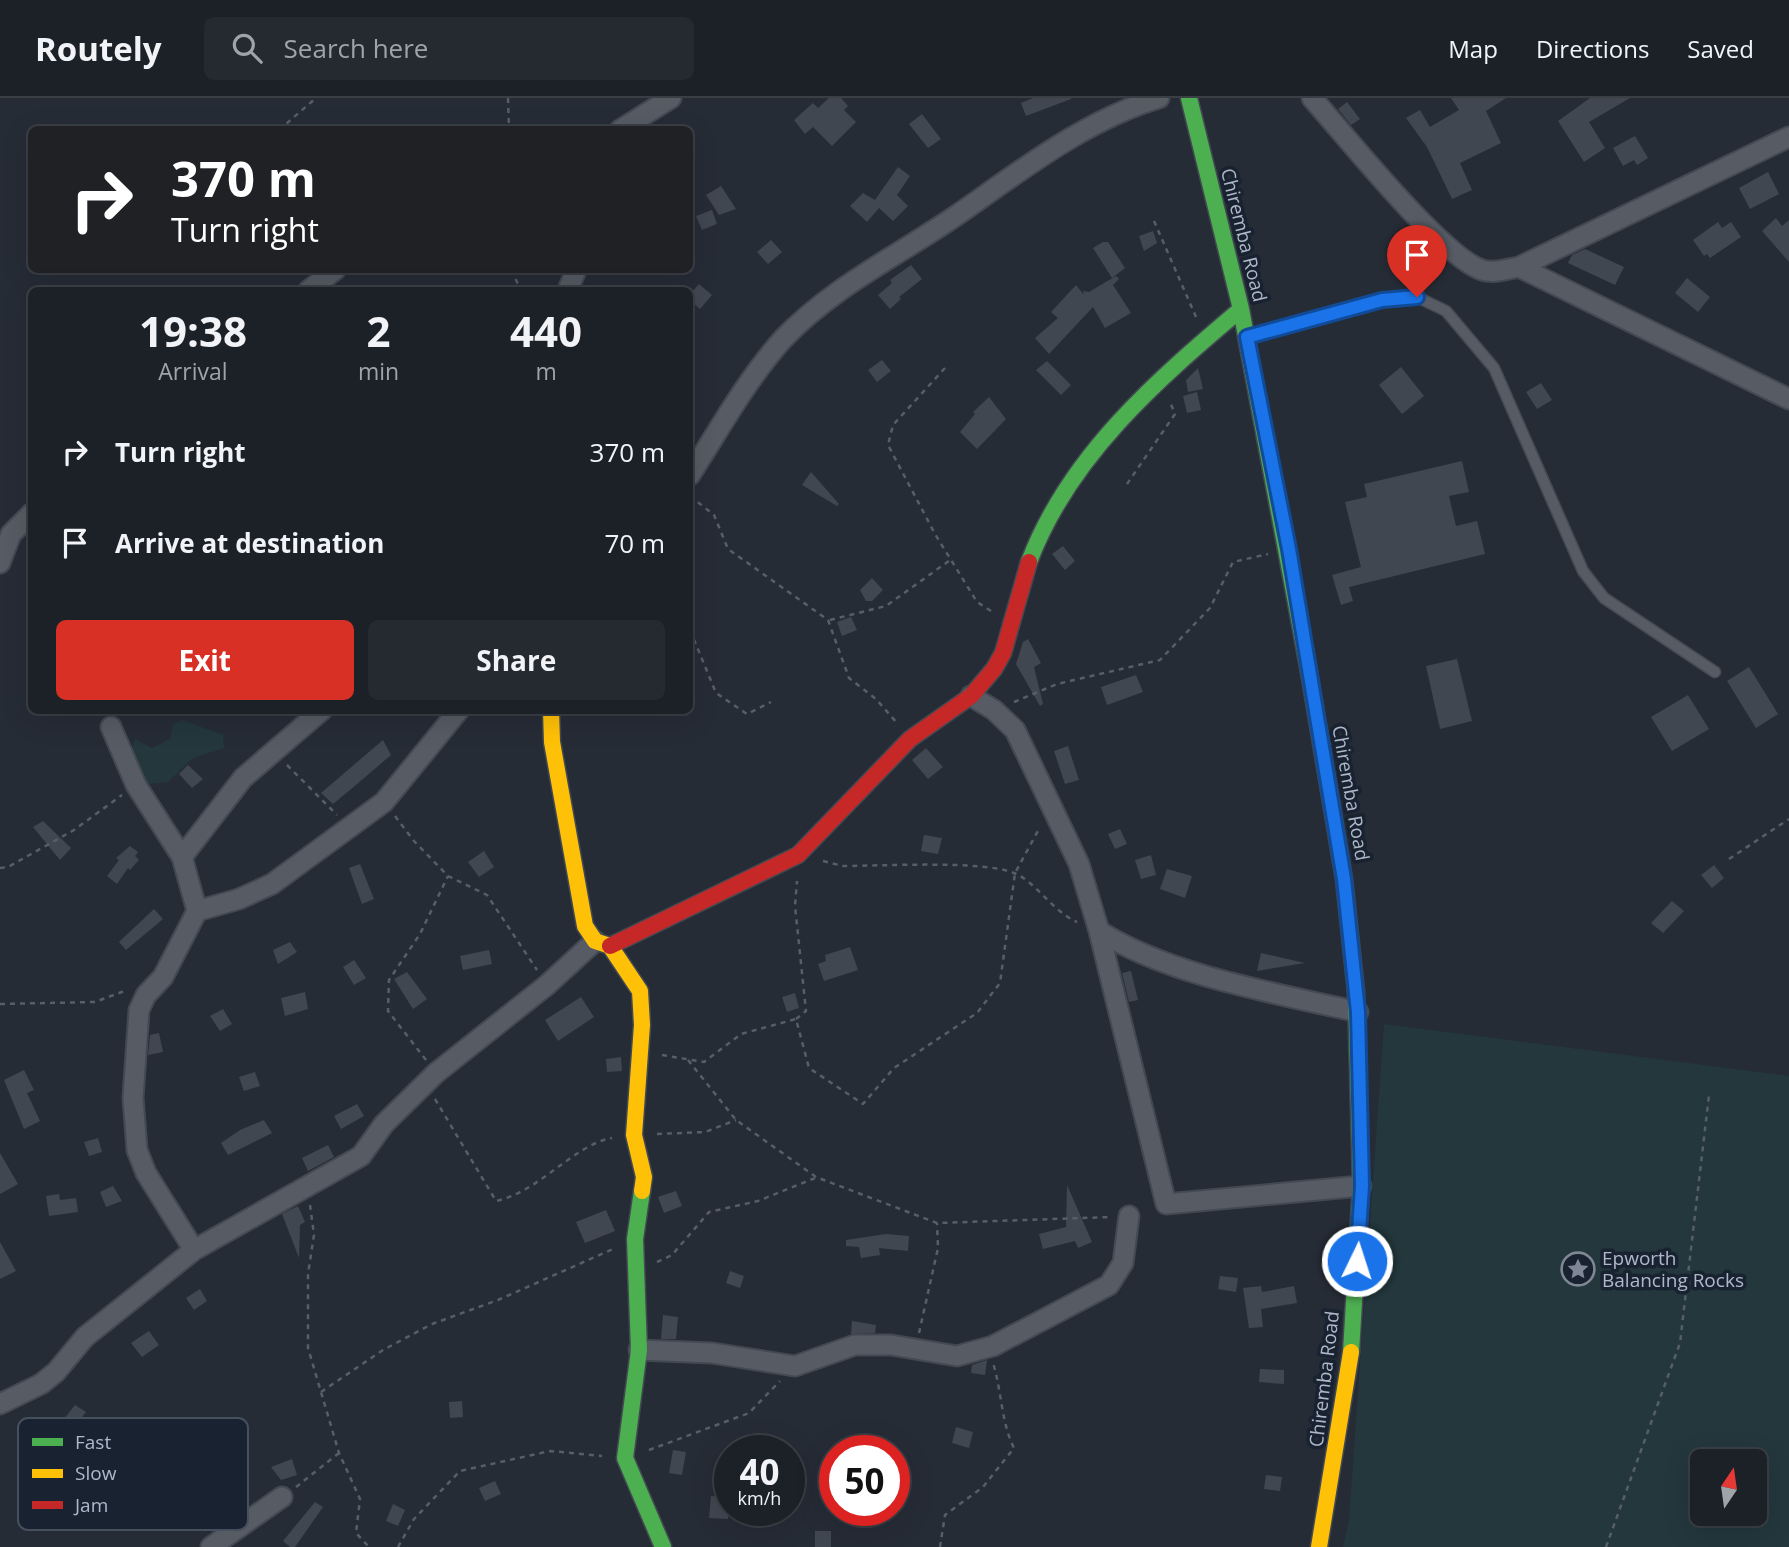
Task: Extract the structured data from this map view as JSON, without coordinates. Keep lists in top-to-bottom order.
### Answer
{
  "streets": {
    "street": ["Chiremba Road"]
  },
  "places": {
    "place": ["Epworth Balancing Rocks"]
  },
  "legend": ["Fast", "Slow", "Jam"],
  "north": "top",
  "page": {
    "header": "Routely",
    "search": "Search here",
    "nav": ["Map", "Directions", "Saved"],
    "turn": ["370 m", "Turn right"],
    "eta": [
      "19:38",
      "Arrival",
      "2",
      "min",
      "440",
      "m"
    ],
    "list": [
      {
        "name": "Turn right",
        "value": "370 m"
      },
      {
        "name": "Arrive at destination",
        "value": "70 m"
      }
    ],
    "buttons": ["Exit", "Share"],
    "speed": "40 km/h",
    "limit": "50"
  }
}
